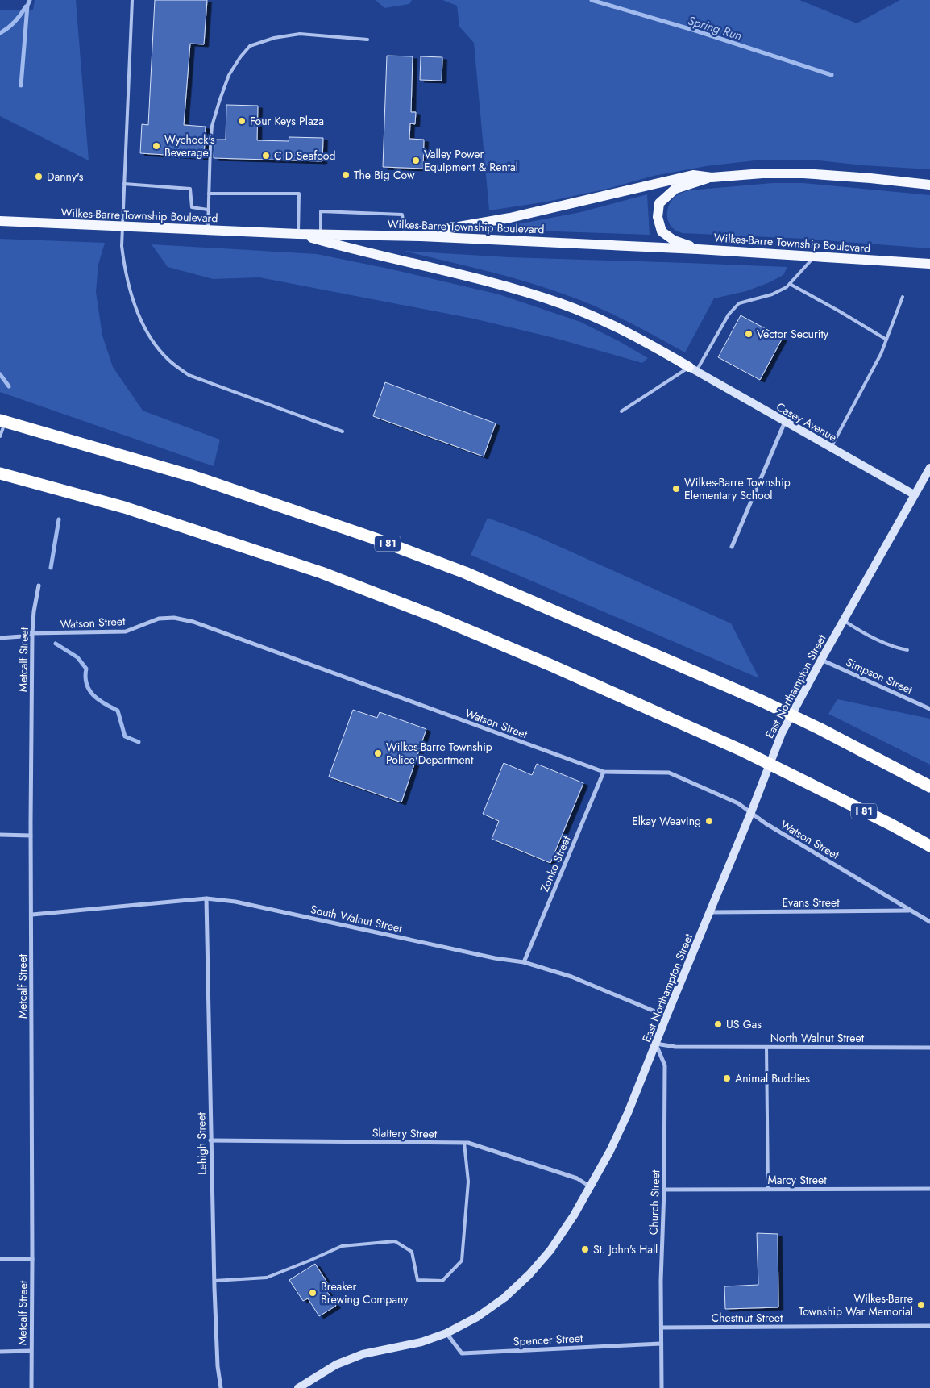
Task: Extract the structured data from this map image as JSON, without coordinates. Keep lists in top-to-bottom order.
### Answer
{
  "streets": {
    "highway": ["I 81"],
    "main road": ["Wilkes-Barre Township Boulevard", "Casey Avenue", "East Northampton Street"],
    "street": [
      "Watson Street",
      "Metcalf Street",
      "Simpson Street",
      "Zonko Street",
      "Evans Street",
      "South Walnut Street",
      "North Walnut Street",
      "Slattery Street",
      "Lehigh Street",
      "Marcy Street",
      "Church Street",
      "Chestnut Street",
      "Spencer Street"
    ]
  },
  "crossings": [
    ["Casey Avenue", "East Northampton Street"],
    ["Watson Street", "Metcalf Street"],
    ["Watson Street", "East Northampton Street"],
    ["Watson Street", "Zonko Street"],
    ["Watson Street", "Evans Street"],
    ["Metcalf Street", "South Walnut Street"],
    ["Simpson Street", "East Northampton Street"],
    ["East Northampton Street", "Evans Street"],
    ["East Northampton Street", "South Walnut Street"],
    ["East Northampton Street", "North Walnut Street"],
    ["East Northampton Street", "Slattery Street"],
    ["East Northampton Street", "Church Street"],
    ["East Northampton Street", "Spencer Street"],
    ["Zonko Street", "South Walnut Street"],
    ["South Walnut Street", "Lehigh Street"],
    ["North Walnut Street", "Church Street"],
    ["Slattery Street", "Lehigh Street"],
    ["Marcy Street", "Church Street"],
    ["Church Street", "Chestnut Street"],
    ["Church Street", "Spencer Street"]
  ],
  "water": ["Spring Run"],
  "places": [
    "Four Keys Plaza",
    "Wychock's Beverage",
    "C D Seafood",
    "Valley Power Equipment & Rental",
    "The Big Cow",
    "Danny's",
    "Vector Security",
    "Wilkes-Barre Township Elementary School",
    "Wilkes-Barre Township Police Department",
    "Elkay Weaving",
    "US Gas",
    "Animal Buddies",
    "St. John's Hall",
    "Breaker Brewing Company",
    "Wilkes-Barre Township War Memorial"
  ]
}
